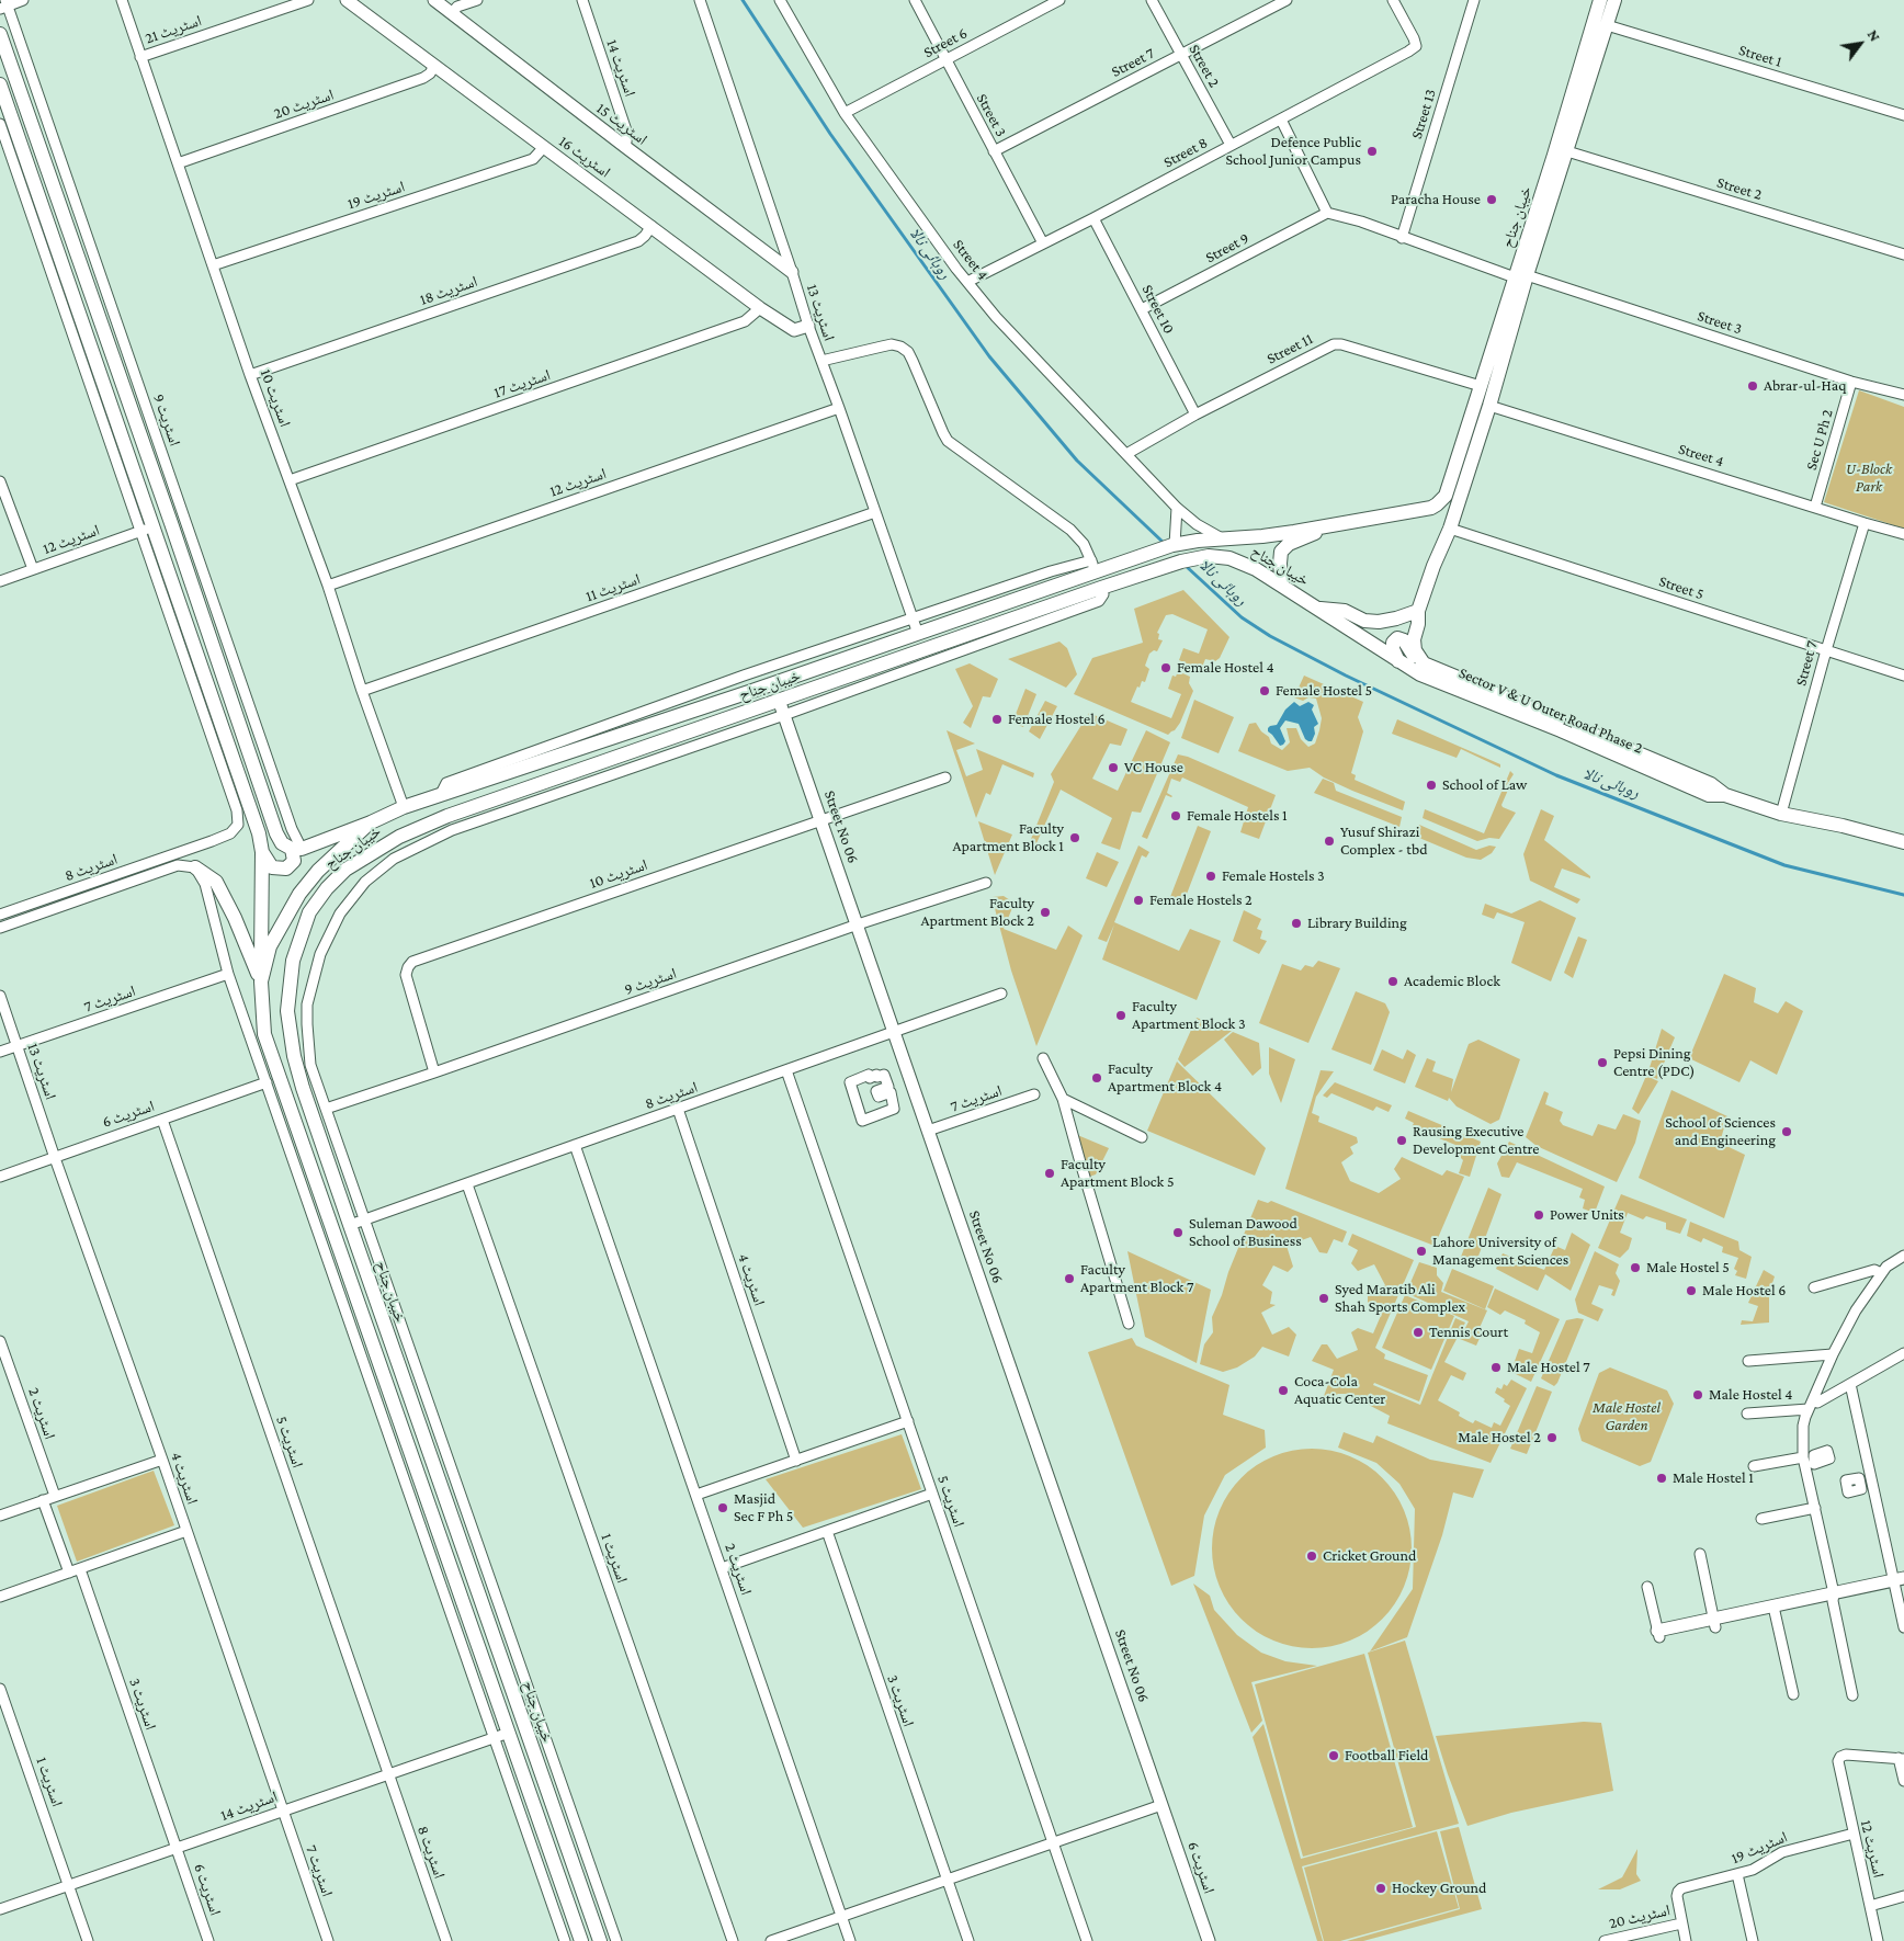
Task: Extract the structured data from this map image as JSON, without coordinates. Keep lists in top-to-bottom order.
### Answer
{
  "streets": {
    "main road": ["خیبان جناح", "Sector V & U Outer Road Phase 2"],
    "street": [
      "اسٹریٹ 21",
      "Street 6",
      "Street 1",
      "Street 7",
      "Street 2",
      "اسٹریٹ 14",
      "اسٹریٹ 20",
      "Street 13",
      "Street 3",
      "اسٹریٹ 15",
      "Street 8",
      "اسٹریٹ 16",
      "اسٹریٹ 19",
      "Street 9",
      "Street 4",
      "اسٹریٹ 18",
      "Street 10",
      "اسٹریٹ 13",
      "Street 11",
      "اسٹریٹ 17",
      "اسٹریٹ 10",
      "اسٹریٹ 9",
      "Sec U Ph 2",
      "اسٹریٹ 12",
      "اسٹریٹ 11",
      "Street 5",
      "Street No 06",
      "اسٹریٹ 8",
      "اسٹریٹ 7",
      "اسٹریٹ 6",
      "اسٹریٹ 4",
      "اسٹریٹ 2",
      "اسٹریٹ 5",
      "اسٹریٹ 1",
      "اسٹریٹ 3"
    ]
  },
  "crossings": [
    ["اسٹریٹ 21", "اسٹریٹ 10"],
    ["Street 6", "Street 3"],
    ["Street 6", "Street 4"],
    ["Street 1", "خیبان جناح"],
    ["Street 7", "Street 2"],
    ["Street 7", "Street 3"],
    ["Street 7", "Street 4"],
    ["Street 7", "Street 5"],
    ["Street 7", "Sector V & U Outer Road Phase 2"],
    ["Street 2", "Street 8"],
    ["Street 2", "خیبان جناح"],
    ["اسٹریٹ 14", "اسٹریٹ 15"],
    ["اسٹریٹ 14", "خیبان جناح"],
    ["اسٹریٹ 14", "اسٹریٹ 8"],
    ["اسٹریٹ 14", "اسٹریٹ 7"],
    ["اسٹریٹ 14", "اسٹریٹ 6"],
    ["اسٹریٹ 14", "اسٹریٹ 4"],
    ["اسٹریٹ 14", "اسٹریٹ 5"],
    ["اسٹریٹ 14", "اسٹریٹ 1"],
    ["اسٹریٹ 14", "اسٹریٹ 3"],
    ["اسٹریٹ 20", "اسٹریٹ 16"],
    ["اسٹریٹ 20", "اسٹریٹ 19"],
    ["اسٹریٹ 20", "اسٹریٹ 10"],
    ["Street 3", "Street 8"],
    ["Street 3", "خیبان جناح"],
    ["Street 3", "Sec U Ph 2"],
    ["اسٹریٹ 15", "اسٹریٹ 13"],
    ["Street 8", "Street 4"],
    ["Street 8", "Street 10"],
    ["اسٹریٹ 16", "اسٹریٹ 19"],
    ["اسٹریٹ 16", "اسٹریٹ 18"],
    ["اسٹریٹ 16", "اسٹریٹ 13"],
    ["اسٹریٹ 16", "اسٹریٹ 17"],
    ["اسٹریٹ 19", "اسٹریٹ 10"],
    ["اسٹریٹ 19", "اسٹریٹ 12"],
    ["خیبان جناح", "Street 4"],
    ["خیبان جناح", "اسٹریٹ 13"],
    ["خیبان جناح", "Street 11"],
    ["خیبان جناح", "اسٹریٹ 10"],
    ["خیبان جناح", "اسٹریٹ 9"],
    ["خیبان جناح", "Street 5"],
    ["خیبان جناح", "Sector V & U Outer Road Phase 2"],
    ["خیبان جناح", "Street No 06"],
    ["خیبان جناح", "اسٹریٹ 8"],
    ["Street 9", "Street 10"],
    ["Street 4", "Street 11"],
    ["Street 4", "Sec U Ph 2"],
    ["اسٹریٹ 18", "اسٹریٹ 10"],
    ["Street 10", "Street 11"],
    ["اسٹریٹ 13", "اسٹریٹ 12"],
    ["اسٹریٹ 13", "اسٹریٹ 11"],
    ["اسٹریٹ 13", "اسٹریٹ 7"],
    ["اسٹریٹ 13", "اسٹریٹ 6"],
    ["اسٹریٹ 13", "اسٹریٹ 4"],
    ["اسٹریٹ 17", "اسٹریٹ 10"],
    ["اسٹریٹ 10", "اسٹریٹ 9"],
    ["اسٹریٹ 10", "اسٹریٹ 12"],
    ["اسٹریٹ 10", "اسٹریٹ 11"],
    ["اسٹریٹ 10", "Street No 06"],
    ["اسٹریٹ 9", "Street No 06"],
    ["اسٹریٹ 12", "اسٹریٹ 8"],
    ["Street No 06", "اسٹریٹ 8"],
    ["Street No 06", "اسٹریٹ 7"],
    ["Street No 06", "اسٹریٹ 6"],
    ["اسٹریٹ 8", "اسٹریٹ 4"],
    ["اسٹریٹ 8", "اسٹریٹ 2"],
    ["اسٹریٹ 8", "اسٹریٹ 5"],
    ["اسٹریٹ 8", "اسٹریٹ 1"],
    ["اسٹریٹ 7", "اسٹریٹ 4"],
    ["اسٹریٹ 6", "اسٹریٹ 4"],
    ["اسٹریٹ 6", "اسٹریٹ 5"],
    ["اسٹریٹ 6", "اسٹریٹ 3"]
  ],
  "water": ["روہائی نالا"],
  "parks": ["U-Block Park", "Male Hostel Garden"],
  "places": [
    "Defence Public School Junior Campus",
    "Paracha House",
    "Abrar-ul-Haq",
    "Female Hostel 4",
    "Female Hostel 5",
    "Female Hostel 6",
    "VC House",
    "School of Law",
    "Female Hostels 1",
    "Faculty Apartment Block 1",
    "Yusuf Shirazi Complex - tbd",
    "Female Hostels 3",
    "Female Hostels 2",
    "Faculty Apartment Block 2",
    "Library Building",
    "Academic Block",
    "Faculty Apartment Block 3",
    "Pepsi Dining Centre (PDC)",
    "Faculty Apartment Block 4",
    "School of Sciences and Engineering",
    "Rausing Executive Development Centre",
    "Faculty Apartment Block 5",
    "Power Units",
    "Suleman Dawood School of Business",
    "Lahore University of Management Sciences",
    "Male Hostel 5",
    "Faculty Apartment Block 7",
    "Male Hostel 6",
    "Syed Maratib Ali Shah Sports Complex",
    "Tennis Court",
    "Male Hostel 7",
    "Coca-Cola Aquatic Center",
    "Male Hostel 4",
    "Male Hostel 2",
    "Male Hostel 1",
    "Masjid Sec F Ph 5",
    "Cricket Ground",
    "Football Field",
    "Hockey Ground"
  ],
  "north": "top right"
}
